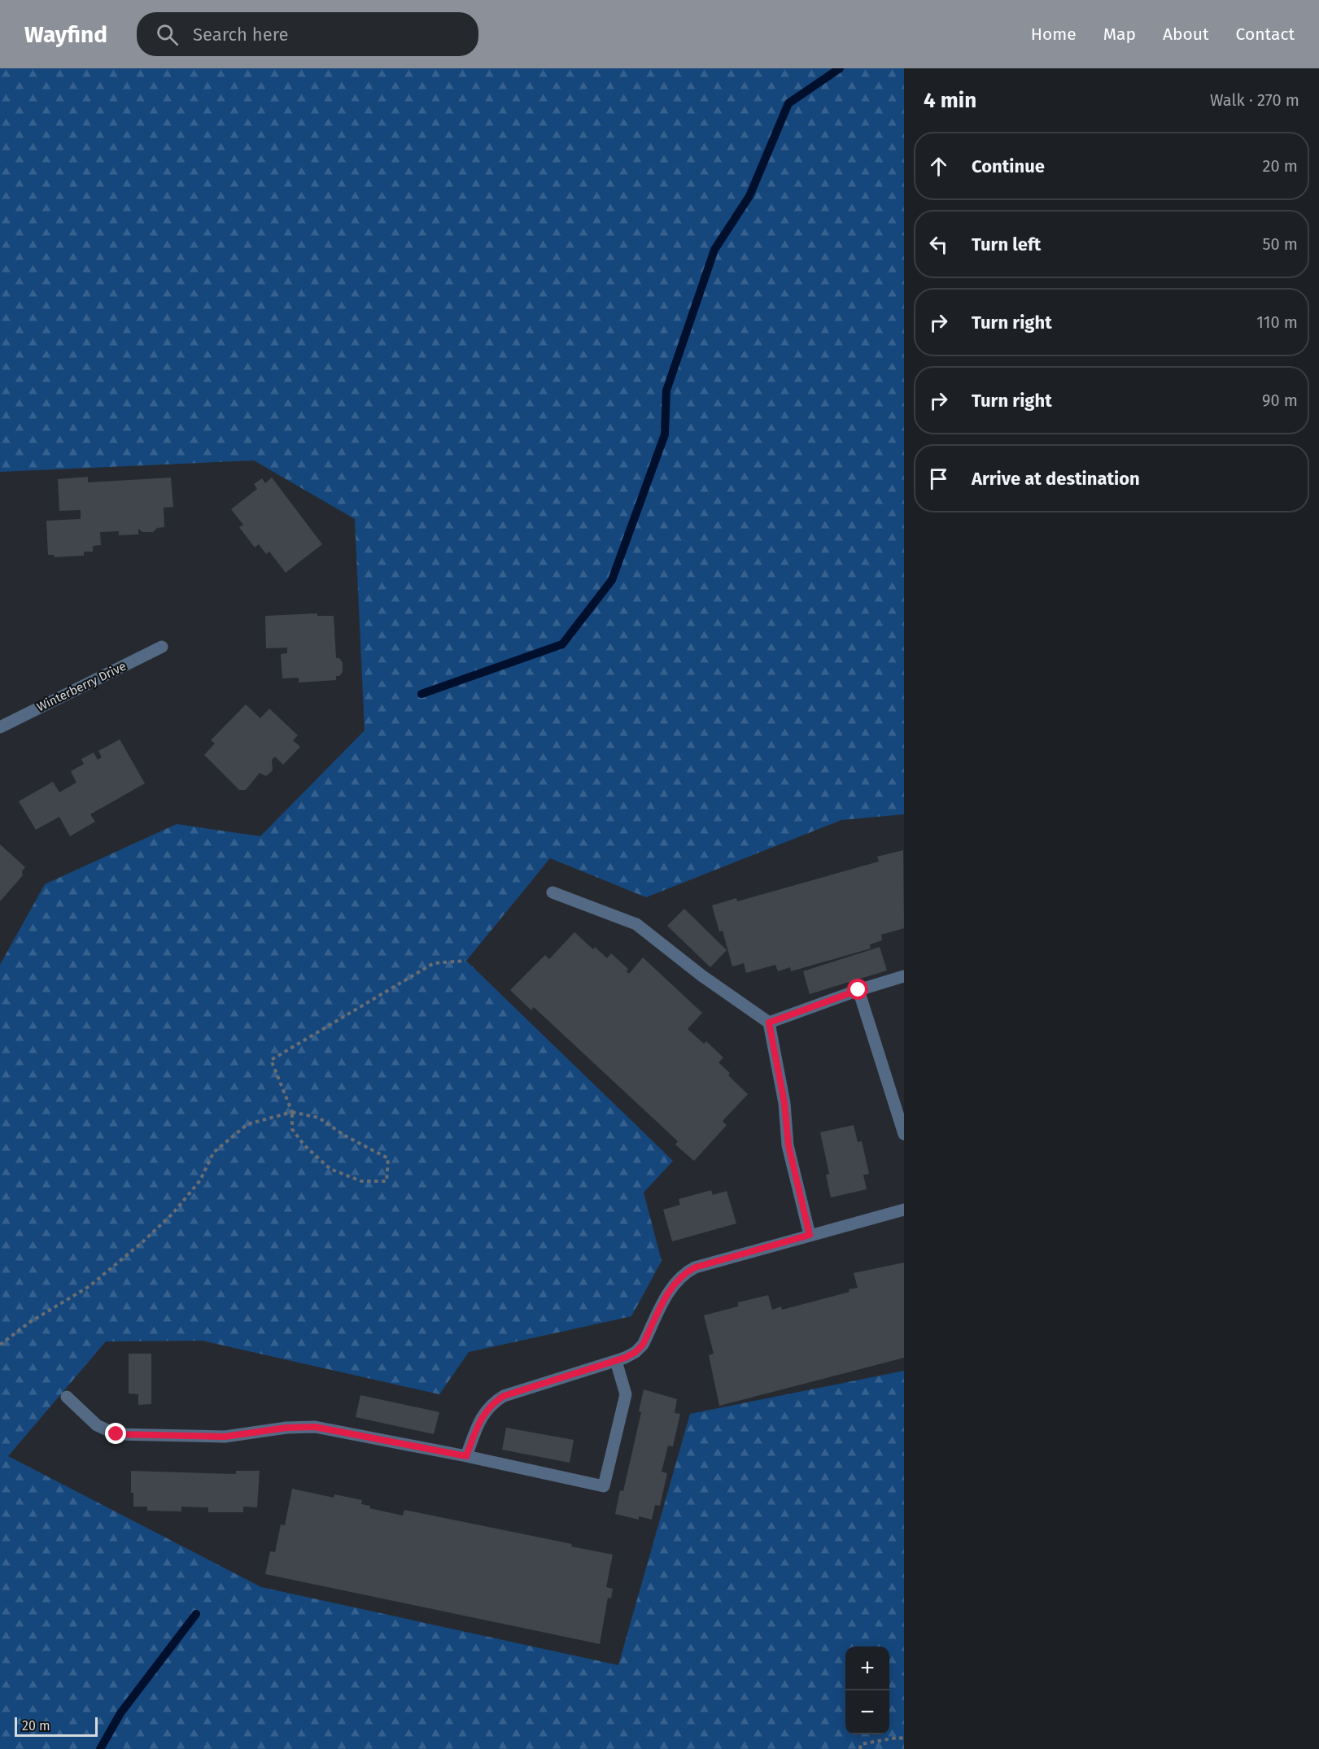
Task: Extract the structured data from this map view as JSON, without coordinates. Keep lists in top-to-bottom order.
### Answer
{
  "streets": {
    "street": ["Winterberry Drive"]
  },
  "scale_bar": "20 m",
  "page": {
    "header": "Wayfind",
    "search": "Search here",
    "nav": [
      "Home",
      "Map",
      "About",
      "Contact"
    ],
    "heading": ["4 min", "Walk · 270 m"],
    "list": [
      ["Continue", "20 m"],
      ["Turn left", "50 m"],
      ["Turn right", "110 m"],
      ["Turn right", "90 m"],
      "Arrive at destination"
    ],
    "map_buttons": ["+", "−"],
    "scale": "20 m"
  }
}
